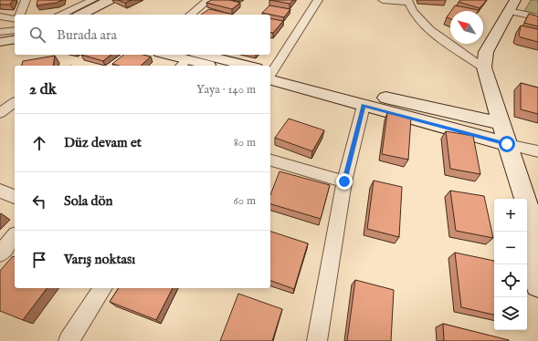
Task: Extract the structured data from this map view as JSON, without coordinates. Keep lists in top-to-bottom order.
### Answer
{
  "north": "top left",
  "page": {
    "search": "Burada ara",
    "heading": ["2 dk", "Yaya · 140 m"],
    "list": [
      ["Düz devam et", "80 m"],
      ["Sola dön", "60 m"],
      "Varış noktası"
    ],
    "map_buttons": ["+", "−"]
  }
}
